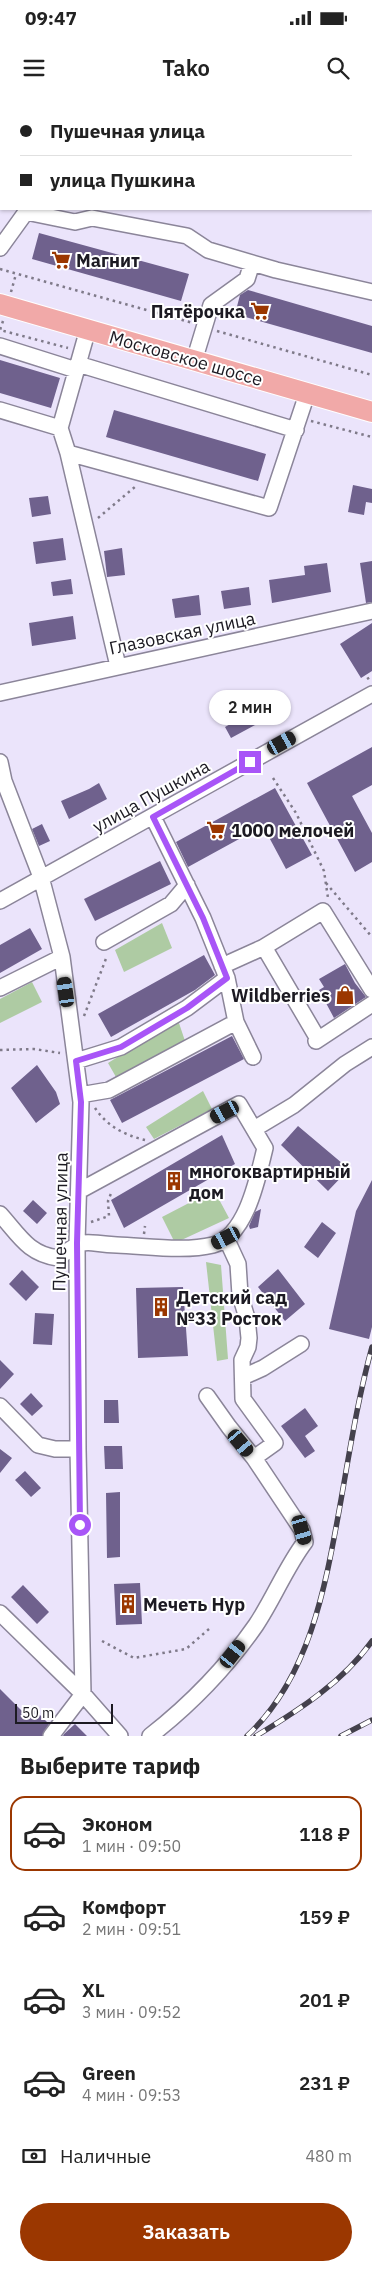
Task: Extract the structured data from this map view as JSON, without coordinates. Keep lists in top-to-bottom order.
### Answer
{
  "streets": {
    "main road": ["Московское шоссе"],
    "street": ["Глазовская улица", "улица Пушкина", "Пушечная улица"]
  },
  "crossings": [
    ["улица Пушкина", "Пушечная улица"]
  ],
  "places": {
    "supermarket": ["Магнит", "Пятёрочка", "1000 мелочей"],
    "shop": ["Wildberries"],
    "building": ["многоквартирный дом", "Детский сад №33 Росток", "Мечеть Нур"]
  },
  "scale_bar": "50 m",
  "page": {
    "status": "09:47",
    "header": "Tako",
    "banner": ["Пушечная улица", "улица Пушкина"],
    "bubble": "2 мин",
    "scale": "50 m",
    "heading": "Выберите тариф",
    "list": [
      {
        "name": "Эконом",
        "note": "1 мин · 09:50",
        "value": "118 ₽"
      },
      {
        "name": "Комфорт",
        "note": "2 мин · 09:51",
        "value": "159 ₽"
      },
      {
        "name": "XL",
        "note": "3 мин · 09:52",
        "value": "201 ₽"
      },
      {
        "name": "Green",
        "note": "4 мин · 09:53",
        "value": "231 ₽"
      }
    ],
    "pay": ["Наличные", "480 m"],
    "buttons": "Заказать"
  }
}
